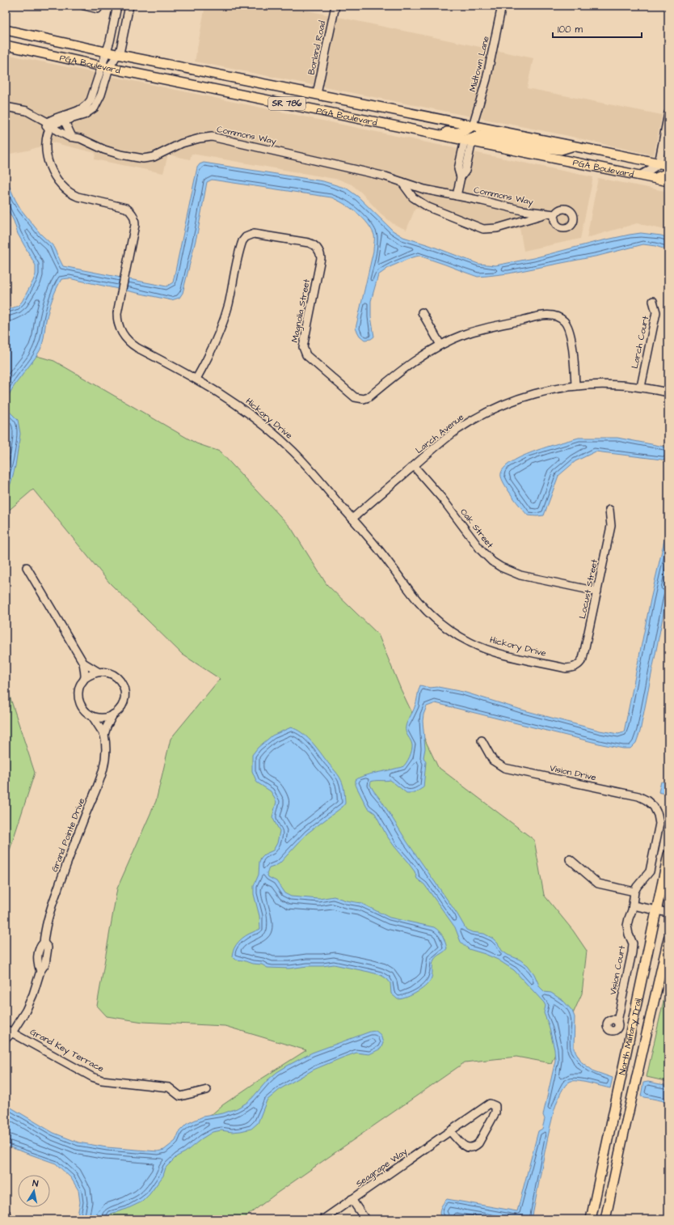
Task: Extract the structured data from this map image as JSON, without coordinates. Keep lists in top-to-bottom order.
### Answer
{
  "streets": {
    "main road": ["PGA Boulevard", "SR 786", "North Military Trail"],
    "street": [
      "Borland Road",
      "Midtown Lane",
      "Commons Way",
      "Magnolia Street",
      "Larch Court",
      "Hickory Drive",
      "Larch Avenue",
      "Oak Street",
      "Locust Street",
      "Vision Drive",
      "Grand Pointe Drive",
      "Vision Court",
      "Grand Key Terrace",
      "Seagrape Way"
    ]
  },
  "crossings": [
    ["Borland Road", "PGA Boulevard"],
    ["PGA Boulevard", "Midtown Lane"],
    ["Commons Way", "Hickory Drive"],
    ["Magnolia Street", "Hickory Drive"],
    ["Magnolia Street", "Larch Avenue"],
    ["Larch Court", "Larch Avenue"],
    ["Hickory Drive", "Larch Avenue"],
    ["Hickory Drive", "Locust Street"],
    ["Larch Avenue", "Oak Street"],
    ["Oak Street", "Locust Street"],
    ["Grand Pointe Drive", "Grand Key Terrace"]
  ],
  "scale_bar": "100 m",
  "north": "top"
}
